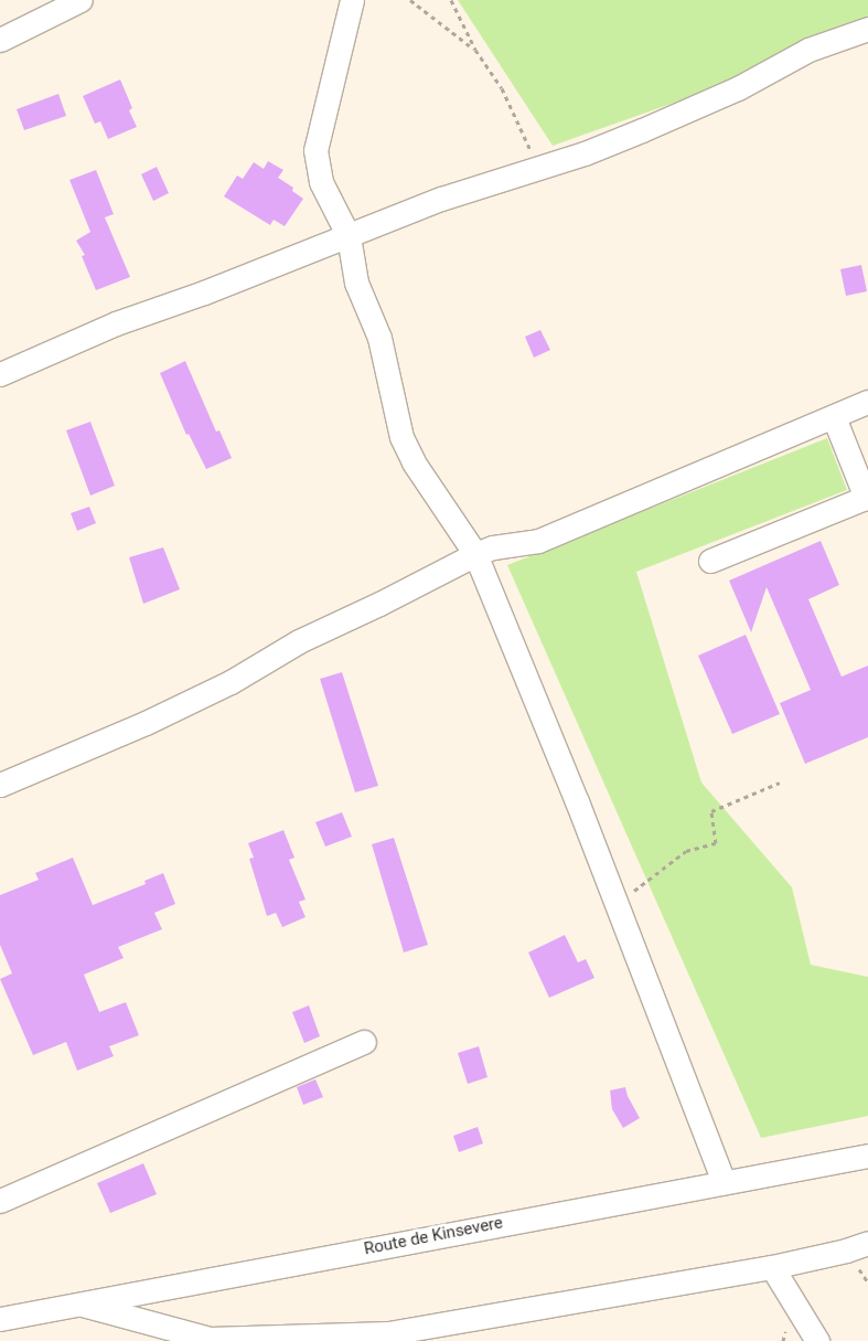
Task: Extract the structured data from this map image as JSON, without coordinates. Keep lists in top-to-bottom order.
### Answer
{
  "streets": {
    "street": ["Route de Kinsevere"]
  }
}
